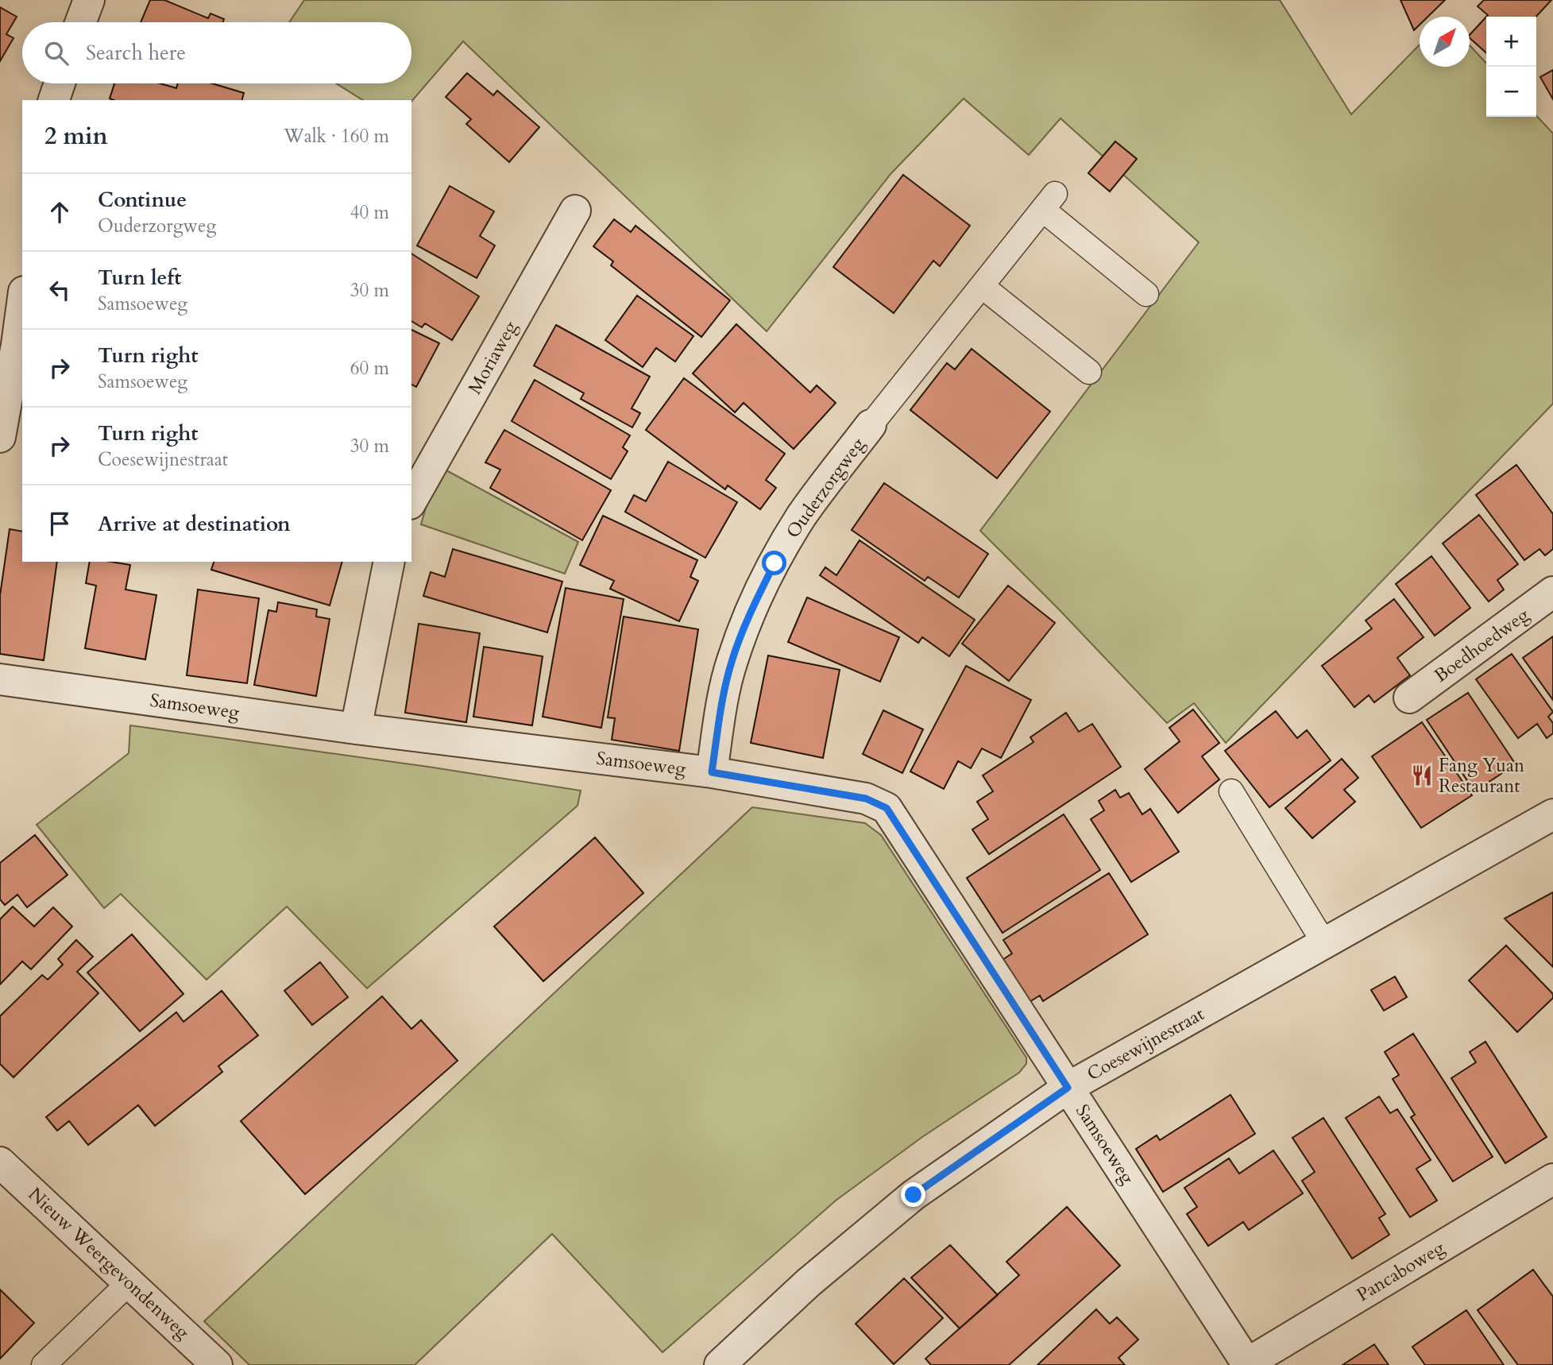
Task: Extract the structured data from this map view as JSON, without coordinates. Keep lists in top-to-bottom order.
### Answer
{
  "streets": {
    "street": [
      "Moriaweg",
      "Ouderzorgweg",
      "Boedhoedweg",
      "Samsoeweg",
      "Coesewijnestraat",
      "Nieuw Weergevondenweg",
      "Pancaboweg"
    ]
  },
  "crossings": [
    ["Ouderzorgweg", "Samsoeweg"],
    ["Samsoeweg", "Coesewijnestraat"],
    ["Samsoeweg", "Pancaboweg"]
  ],
  "places": {
    "restaurant": ["Fang Yuan Restaurant"]
  },
  "north": "top right",
  "page": {
    "map_buttons": ["+", "−"],
    "search": "Search here",
    "heading": ["2 min", "Walk · 160 m"],
    "list": [
      ["Continue", "Ouderzorgweg", "40 m"],
      ["Turn left", "Samsoeweg", "30 m"],
      ["Turn right", "Samsoeweg", "60 m"],
      ["Turn right", "Coesewijnestraat", "30 m"],
      "Arrive at destination"
    ]
  }
}
